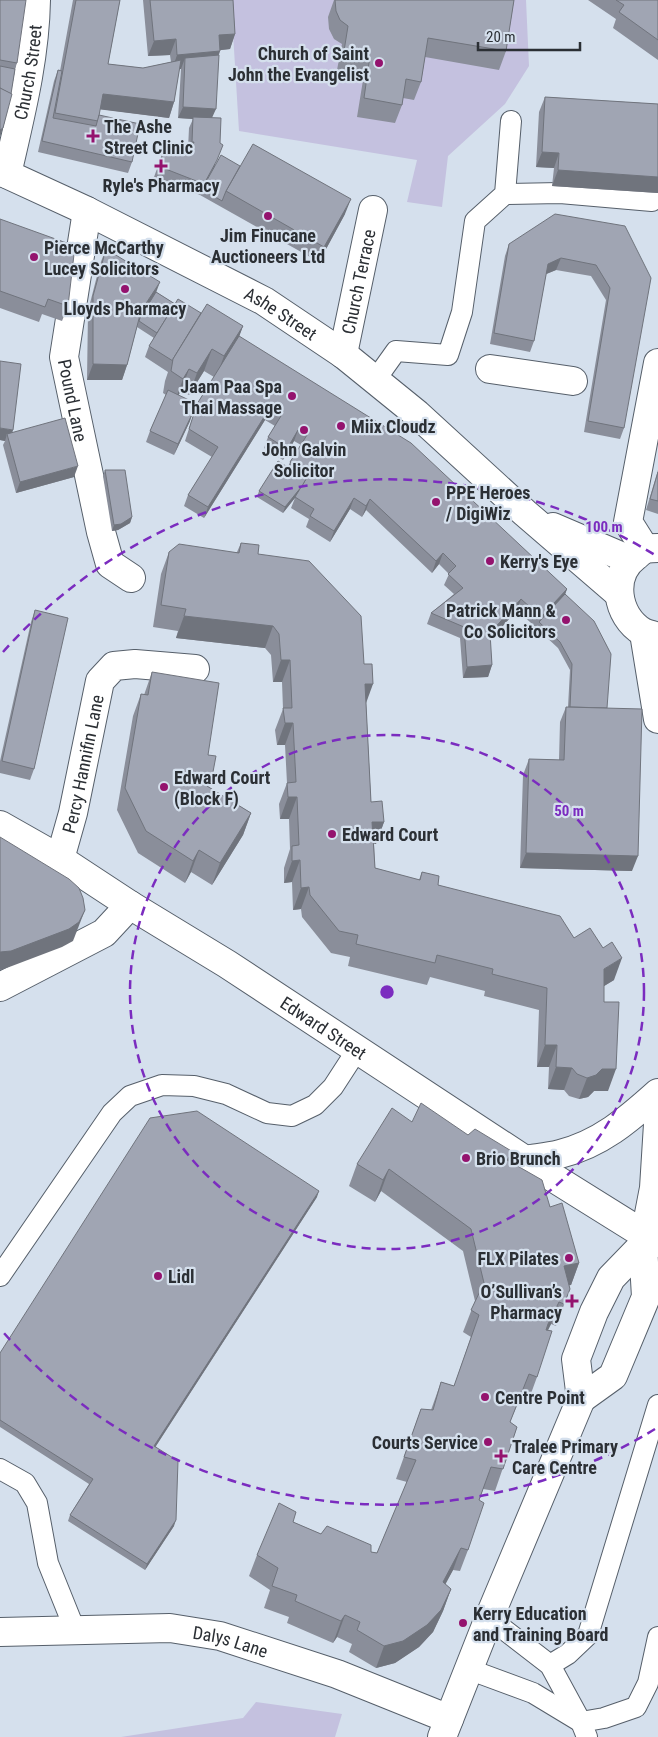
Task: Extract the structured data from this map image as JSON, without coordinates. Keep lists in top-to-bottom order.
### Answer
{
  "streets": {
    "street": [
      "Church Street",
      "Church Terrace",
      "Ashe Street",
      "Pound Lane",
      "Percy Hannifin Lane",
      "Edward Street",
      "Dalys Lane"
    ]
  },
  "crossings": [
    ["Church Street", "Ashe Street"],
    ["Church Terrace", "Ashe Street"],
    ["Ashe Street", "Pound Lane"],
    ["Percy Hannifin Lane", "Edward Street"]
  ],
  "places": {
    "other": [
      "Church of Saint John the Evangelist",
      "Jim Finucane Auctioneers Ltd",
      "Pierce McCarthy Lucey Solicitors",
      "Lloyds Pharmacy",
      "Jaam Paa Spa Thai Massage",
      "Miix Cloudz",
      "John Galvin Solicitor",
      "PPE Heroes / DigiWiz",
      "Kerry's Eye",
      "Patrick Mann & Co Solicitors",
      "Edward Court (Block F)",
      "Edward Court",
      "Brio Brunch",
      "FLX Pilates",
      "Lidl",
      "Centre Point",
      "Courts Service",
      "Kerry Education and Training Board"
    ],
    "health": [
      "The Ashe Street Clinic",
      "Ryle's Pharmacy",
      "O’Sullivan’s Pharmacy",
      "Tralee Primary Care Centre"
    ]
  },
  "scale_bar": "20 m",
  "rings": ["100 m", "50 m"]
}
